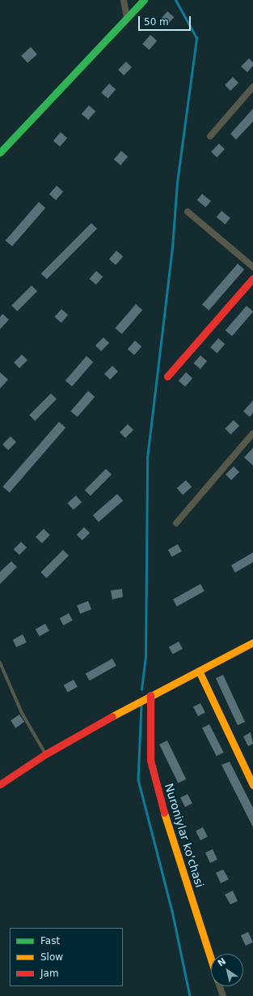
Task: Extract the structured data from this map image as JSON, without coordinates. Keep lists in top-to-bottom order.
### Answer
{
  "streets": {
    "street": ["Nuroniylar ko'chasi"]
  },
  "legend": ["Fast", "Slow", "Jam"],
  "scale_bar": "50 m",
  "north": "top left"
}
